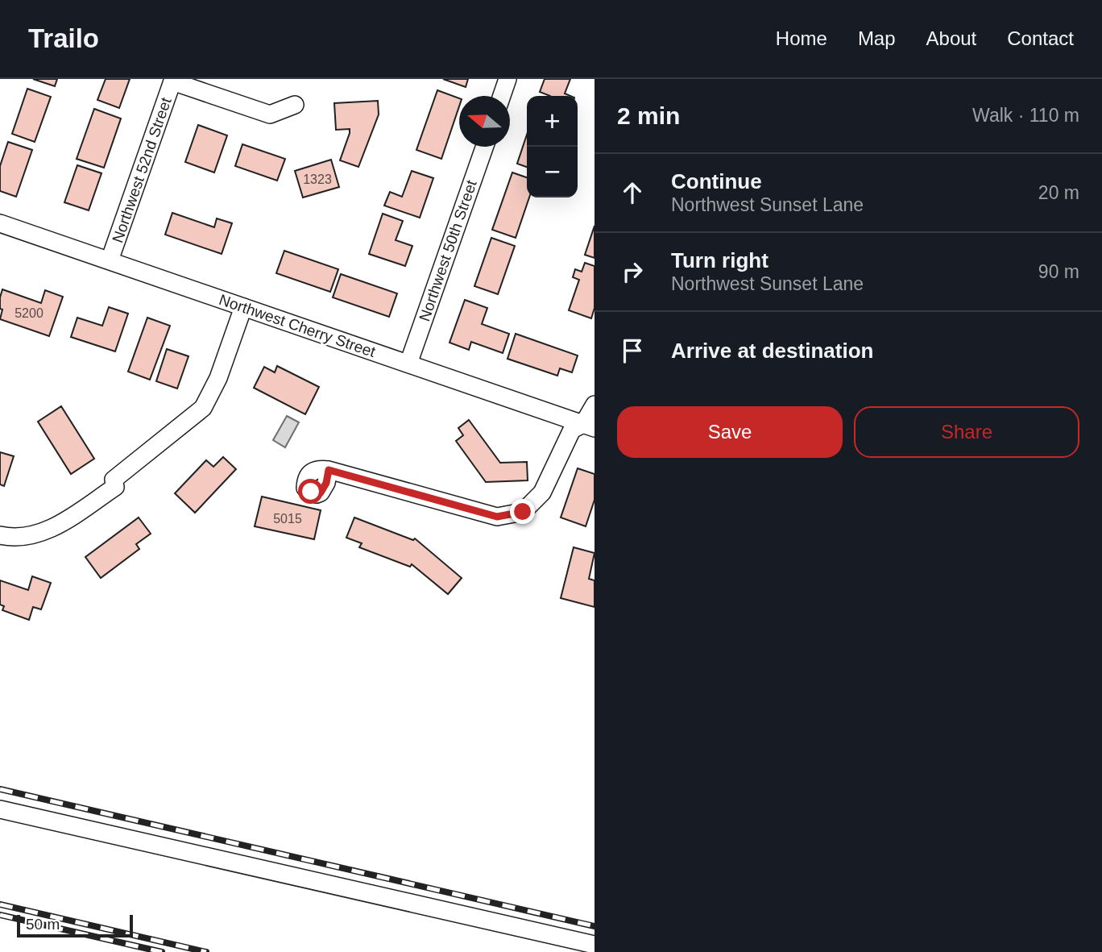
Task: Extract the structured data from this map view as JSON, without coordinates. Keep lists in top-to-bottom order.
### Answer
{
  "streets": {
    "street": ["Northwest 52nd Street", "Northwest 50th Street", "Northwest Cherry Street"]
  },
  "crossings": [
    ["Northwest 52nd Street", "Northwest Cherry Street"],
    ["Northwest 50th Street", "Northwest Cherry Street"]
  ],
  "house_numbers": ["1323", "5200", "5015"],
  "scale_bar": "50 m",
  "north": "left",
  "page": {
    "header": "Trailo",
    "nav": [
      "Home",
      "Map",
      "About",
      "Contact"
    ],
    "heading": ["2 min", "Walk · 110 m"],
    "map_buttons": ["+", "−"],
    "list": [
      ["Continue", "Northwest Sunset Lane", "20 m"],
      ["Turn right", "Northwest Sunset Lane", "90 m"],
      "Arrive at destination"
    ],
    "buttons": ["Save", "Share"],
    "scale": "50 m"
  }
}
